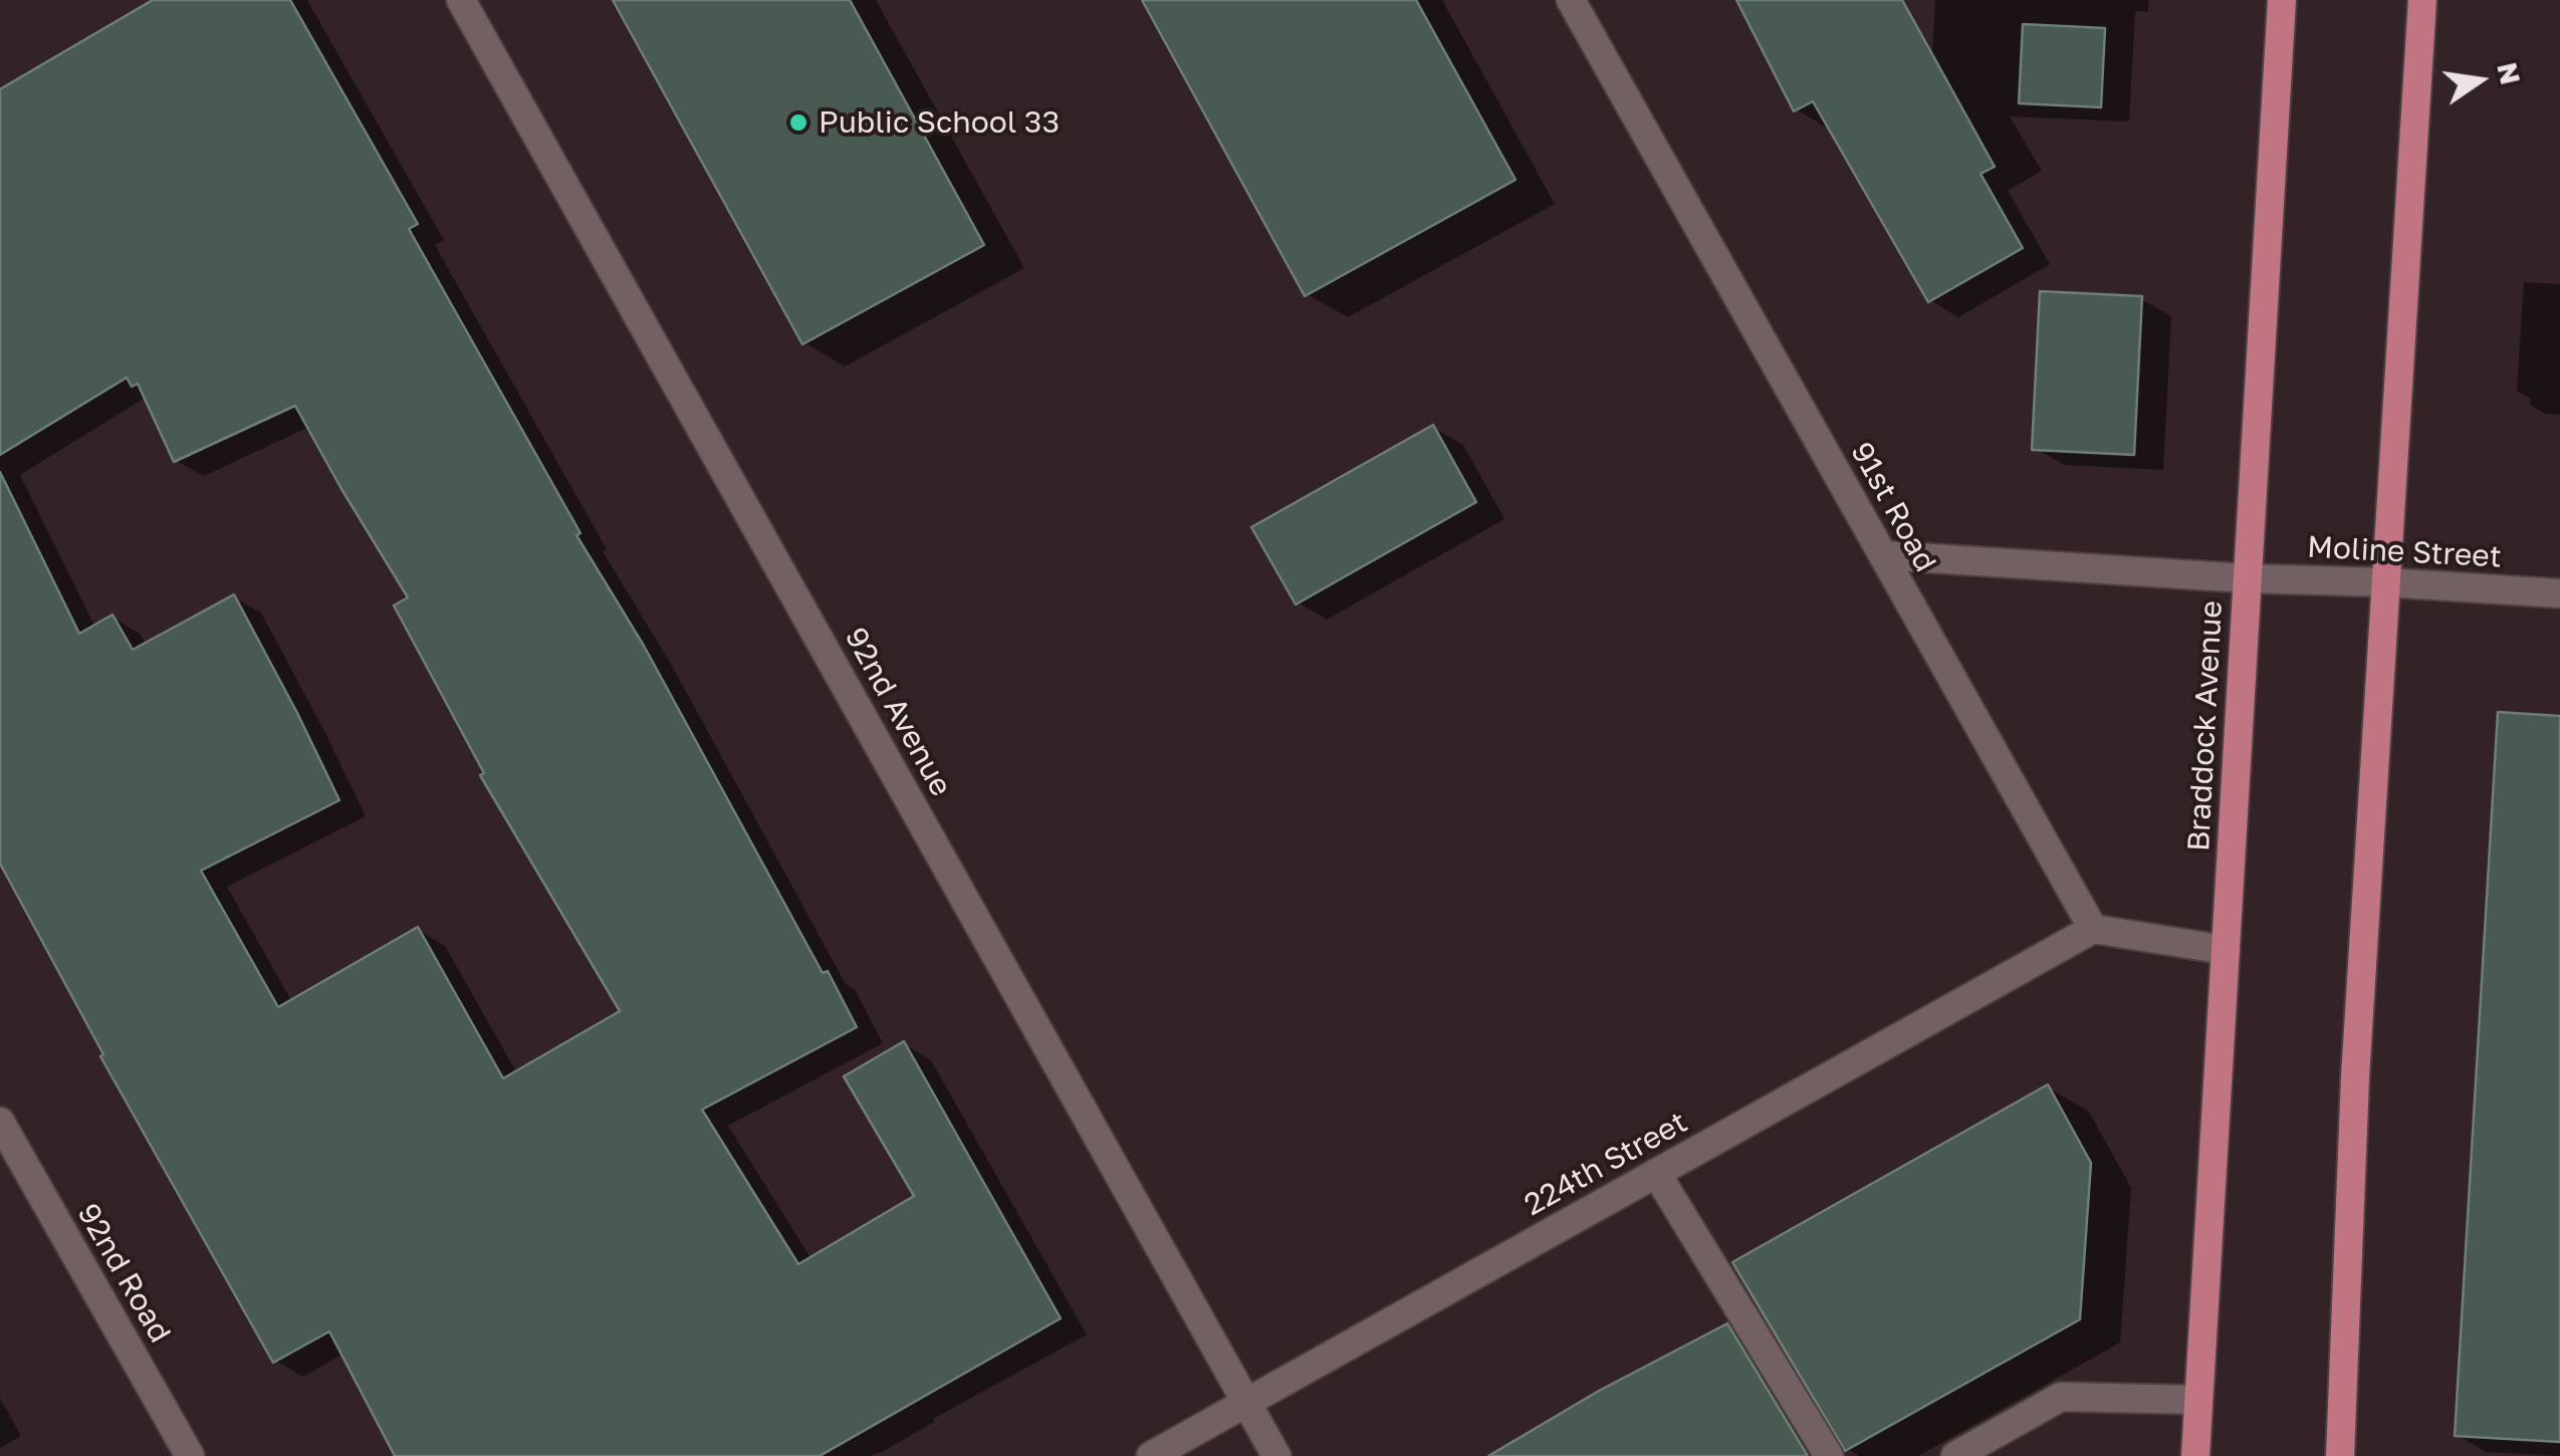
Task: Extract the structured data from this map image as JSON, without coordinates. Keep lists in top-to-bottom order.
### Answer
{
  "streets": {
    "main road": ["Braddock Avenue"],
    "street": [
      "91st Road",
      "Moline Street",
      "92nd Avenue",
      "224th Street",
      "92nd Road"
    ]
  },
  "crossings": [
    ["91st Road", "Moline Street"],
    ["91st Road", "224th Street"],
    ["Moline Street", "Braddock Avenue"],
    ["92nd Avenue", "224th Street"]
  ],
  "places": ["Public School 33"],
  "north": "right"
}
